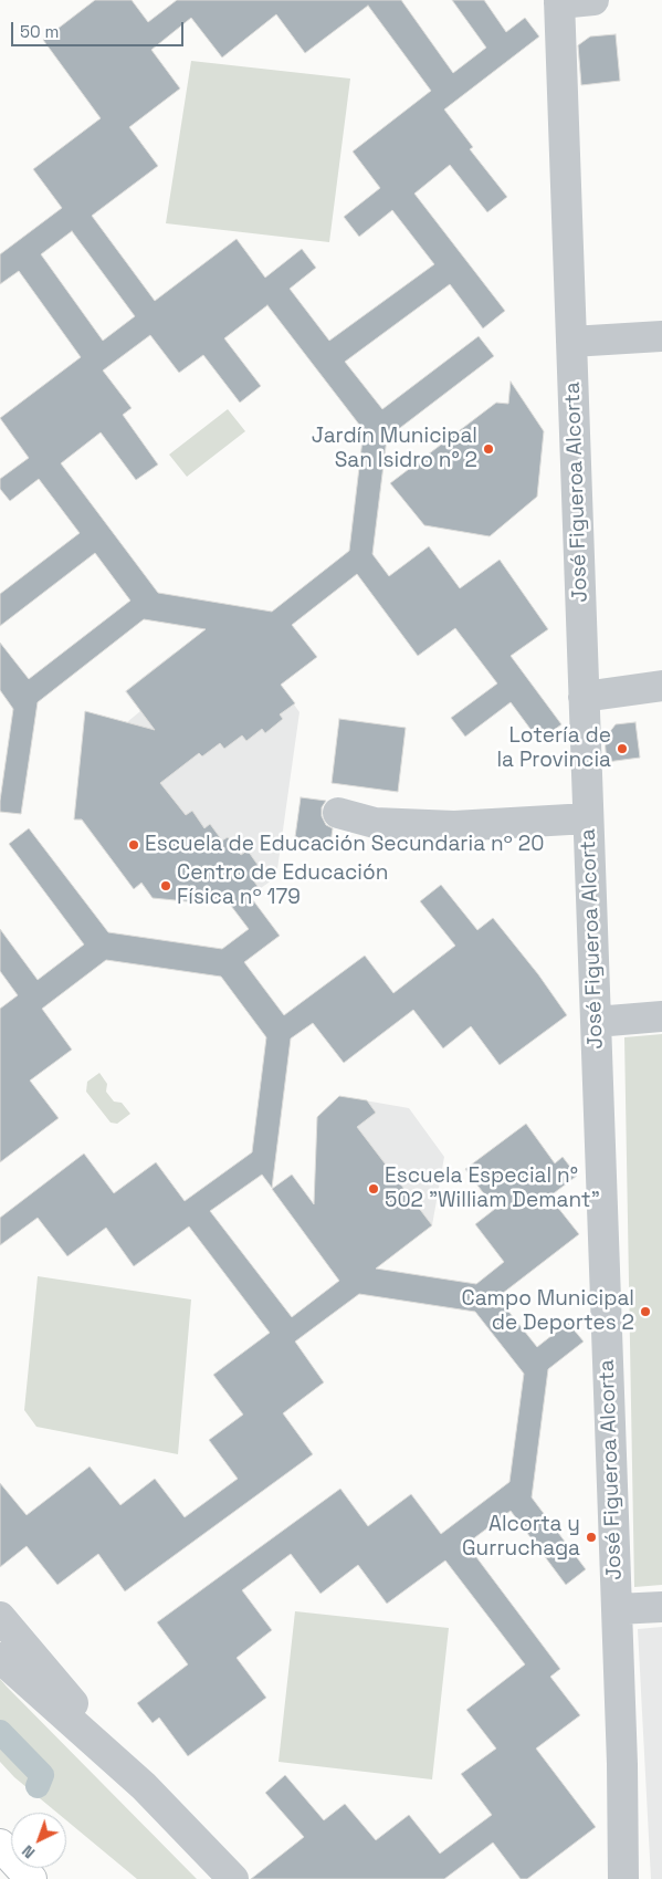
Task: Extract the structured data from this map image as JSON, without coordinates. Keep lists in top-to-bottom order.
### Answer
{
  "streets": {
    "street": ["José Figueroa Alcorta"]
  },
  "places": [
    "Jardín Municipal San Isidro n° 2",
    "Lotería de la Provincia",
    "Escuela de Educación Secundaria nº 20",
    "Centro de Educación Física nº 179",
    "Escuela Especial n° 502 \"William Demant\"",
    "Campo Municipal de Deportes 2",
    "Alcorta y Gurruchaga"
  ],
  "scale_bar": "50 m",
  "north": "bottom left"
}
